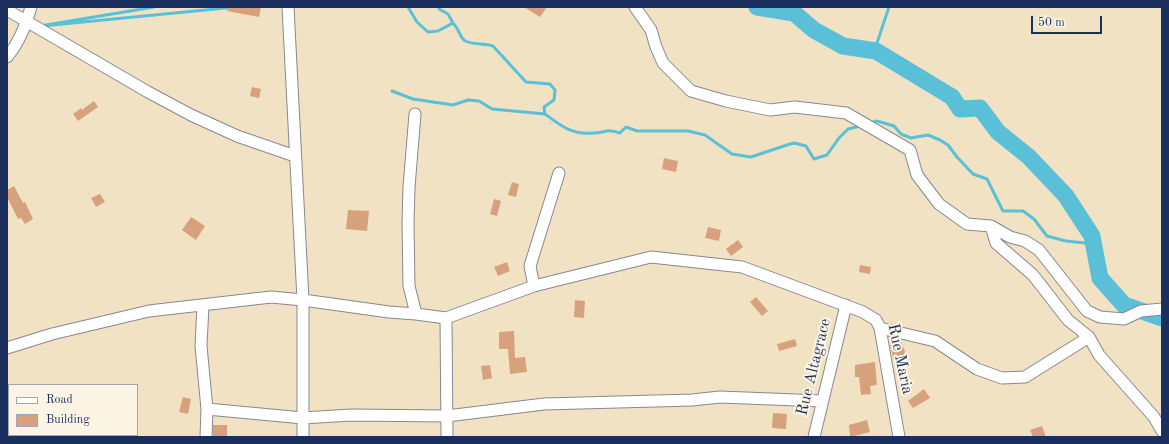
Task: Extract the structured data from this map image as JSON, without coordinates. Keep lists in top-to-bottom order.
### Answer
{
  "streets": {
    "street": ["Rue Maria", "Rue Altagrace"]
  },
  "crossings": [
    ["Rue Maria", "Rue Altagrace"]
  ],
  "legend": ["Road", "Building"],
  "scale_bar": "50 m"
}
